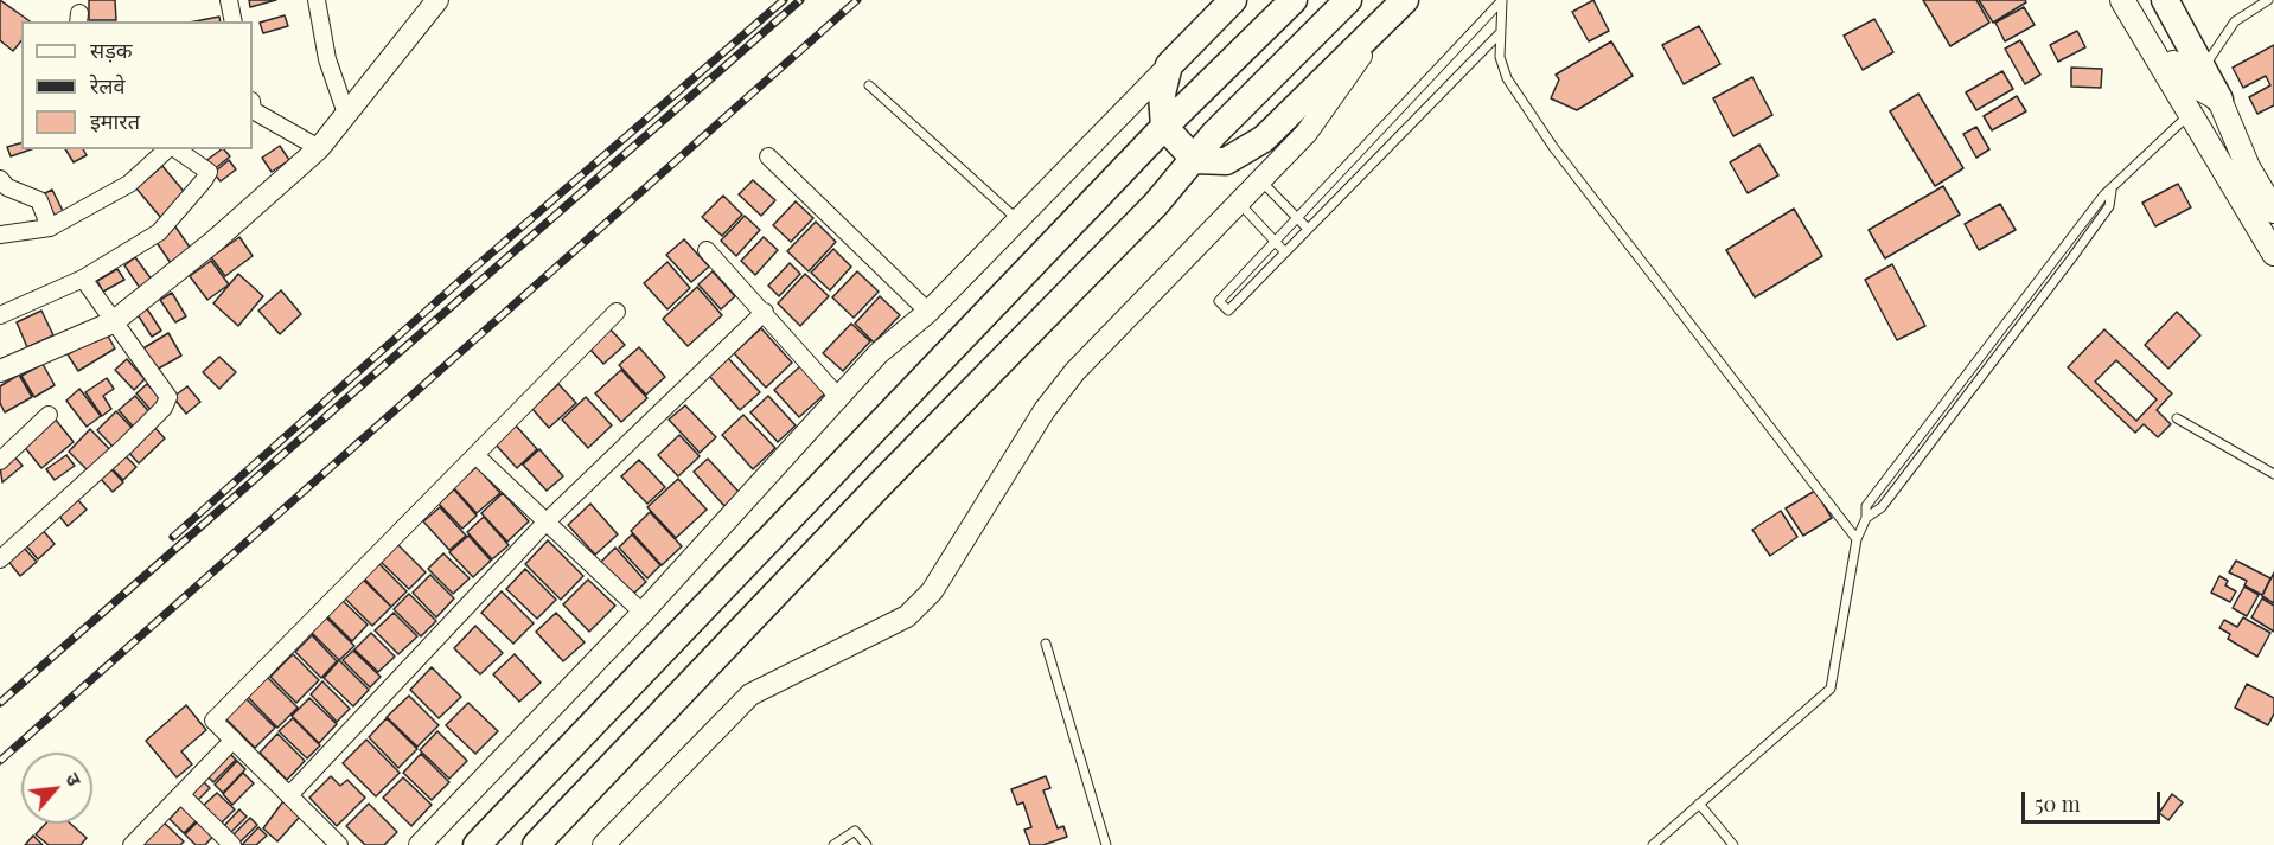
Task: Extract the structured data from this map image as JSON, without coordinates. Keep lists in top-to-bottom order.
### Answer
{
  "legend": ["सड़क", "रेलवे", "इमारत"],
  "scale_bar": "50 m",
  "north": "top right"
}
